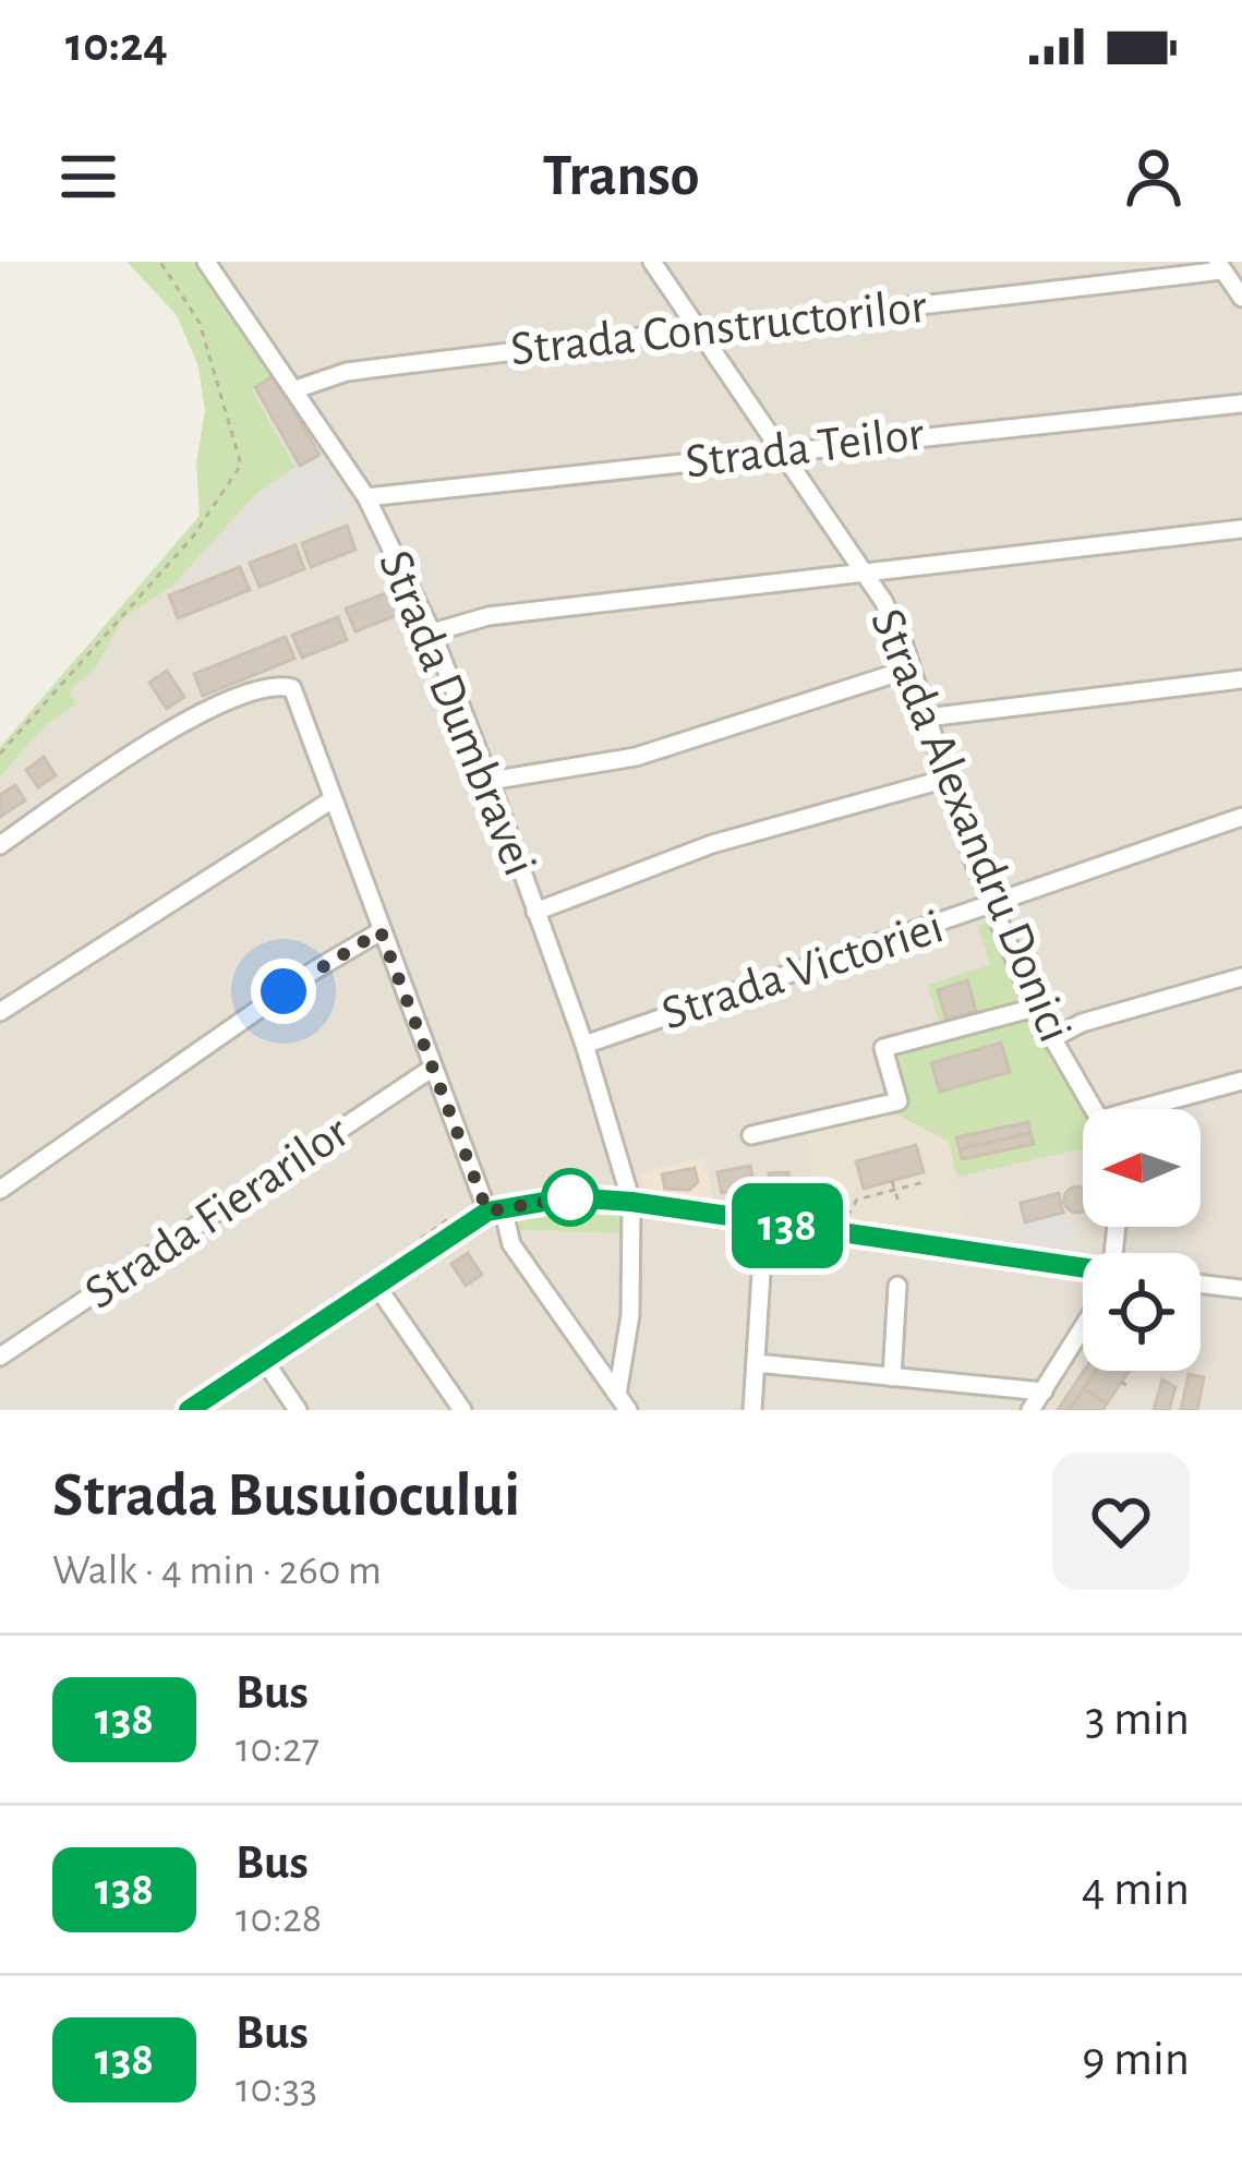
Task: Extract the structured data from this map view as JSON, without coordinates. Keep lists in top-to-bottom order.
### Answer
{
  "streets": {
    "street": [
      "Strada Constructorilor",
      "Strada Teilor",
      "Strada Dumbravei",
      "Strada Alexandru Donici",
      "Strada Victoriei",
      "Strada Fierarilor"
    ]
  },
  "crossings": [
    ["Strada Constructorilor", "Strada Dumbravei"],
    ["Strada Constructorilor", "Strada Alexandru Donici"],
    ["Strada Teilor", "Strada Dumbravei"],
    ["Strada Teilor", "Strada Alexandru Donici"],
    ["Strada Dumbravei", "Strada Victoriei"],
    ["Strada Alexandru Donici", "Strada Victoriei"]
  ],
  "lines": ["bus line 138"],
  "north": "left",
  "page": {
    "status": "10:24",
    "header": "Transo",
    "on_map": "138",
    "heading": ["Strada Busuiocului", "Walk · 4 min · 260 m"],
    "list": [
      {
        "mark": "138",
        "name": "Bus",
        "note": "10:27",
        "value": "3 min"
      },
      {
        "mark": "138",
        "name": "Bus",
        "note": "10:28",
        "value": "4 min"
      },
      {
        "mark": "138",
        "name": "Bus",
        "note": "10:33",
        "value": "9 min"
      }
    ]
  }
}
